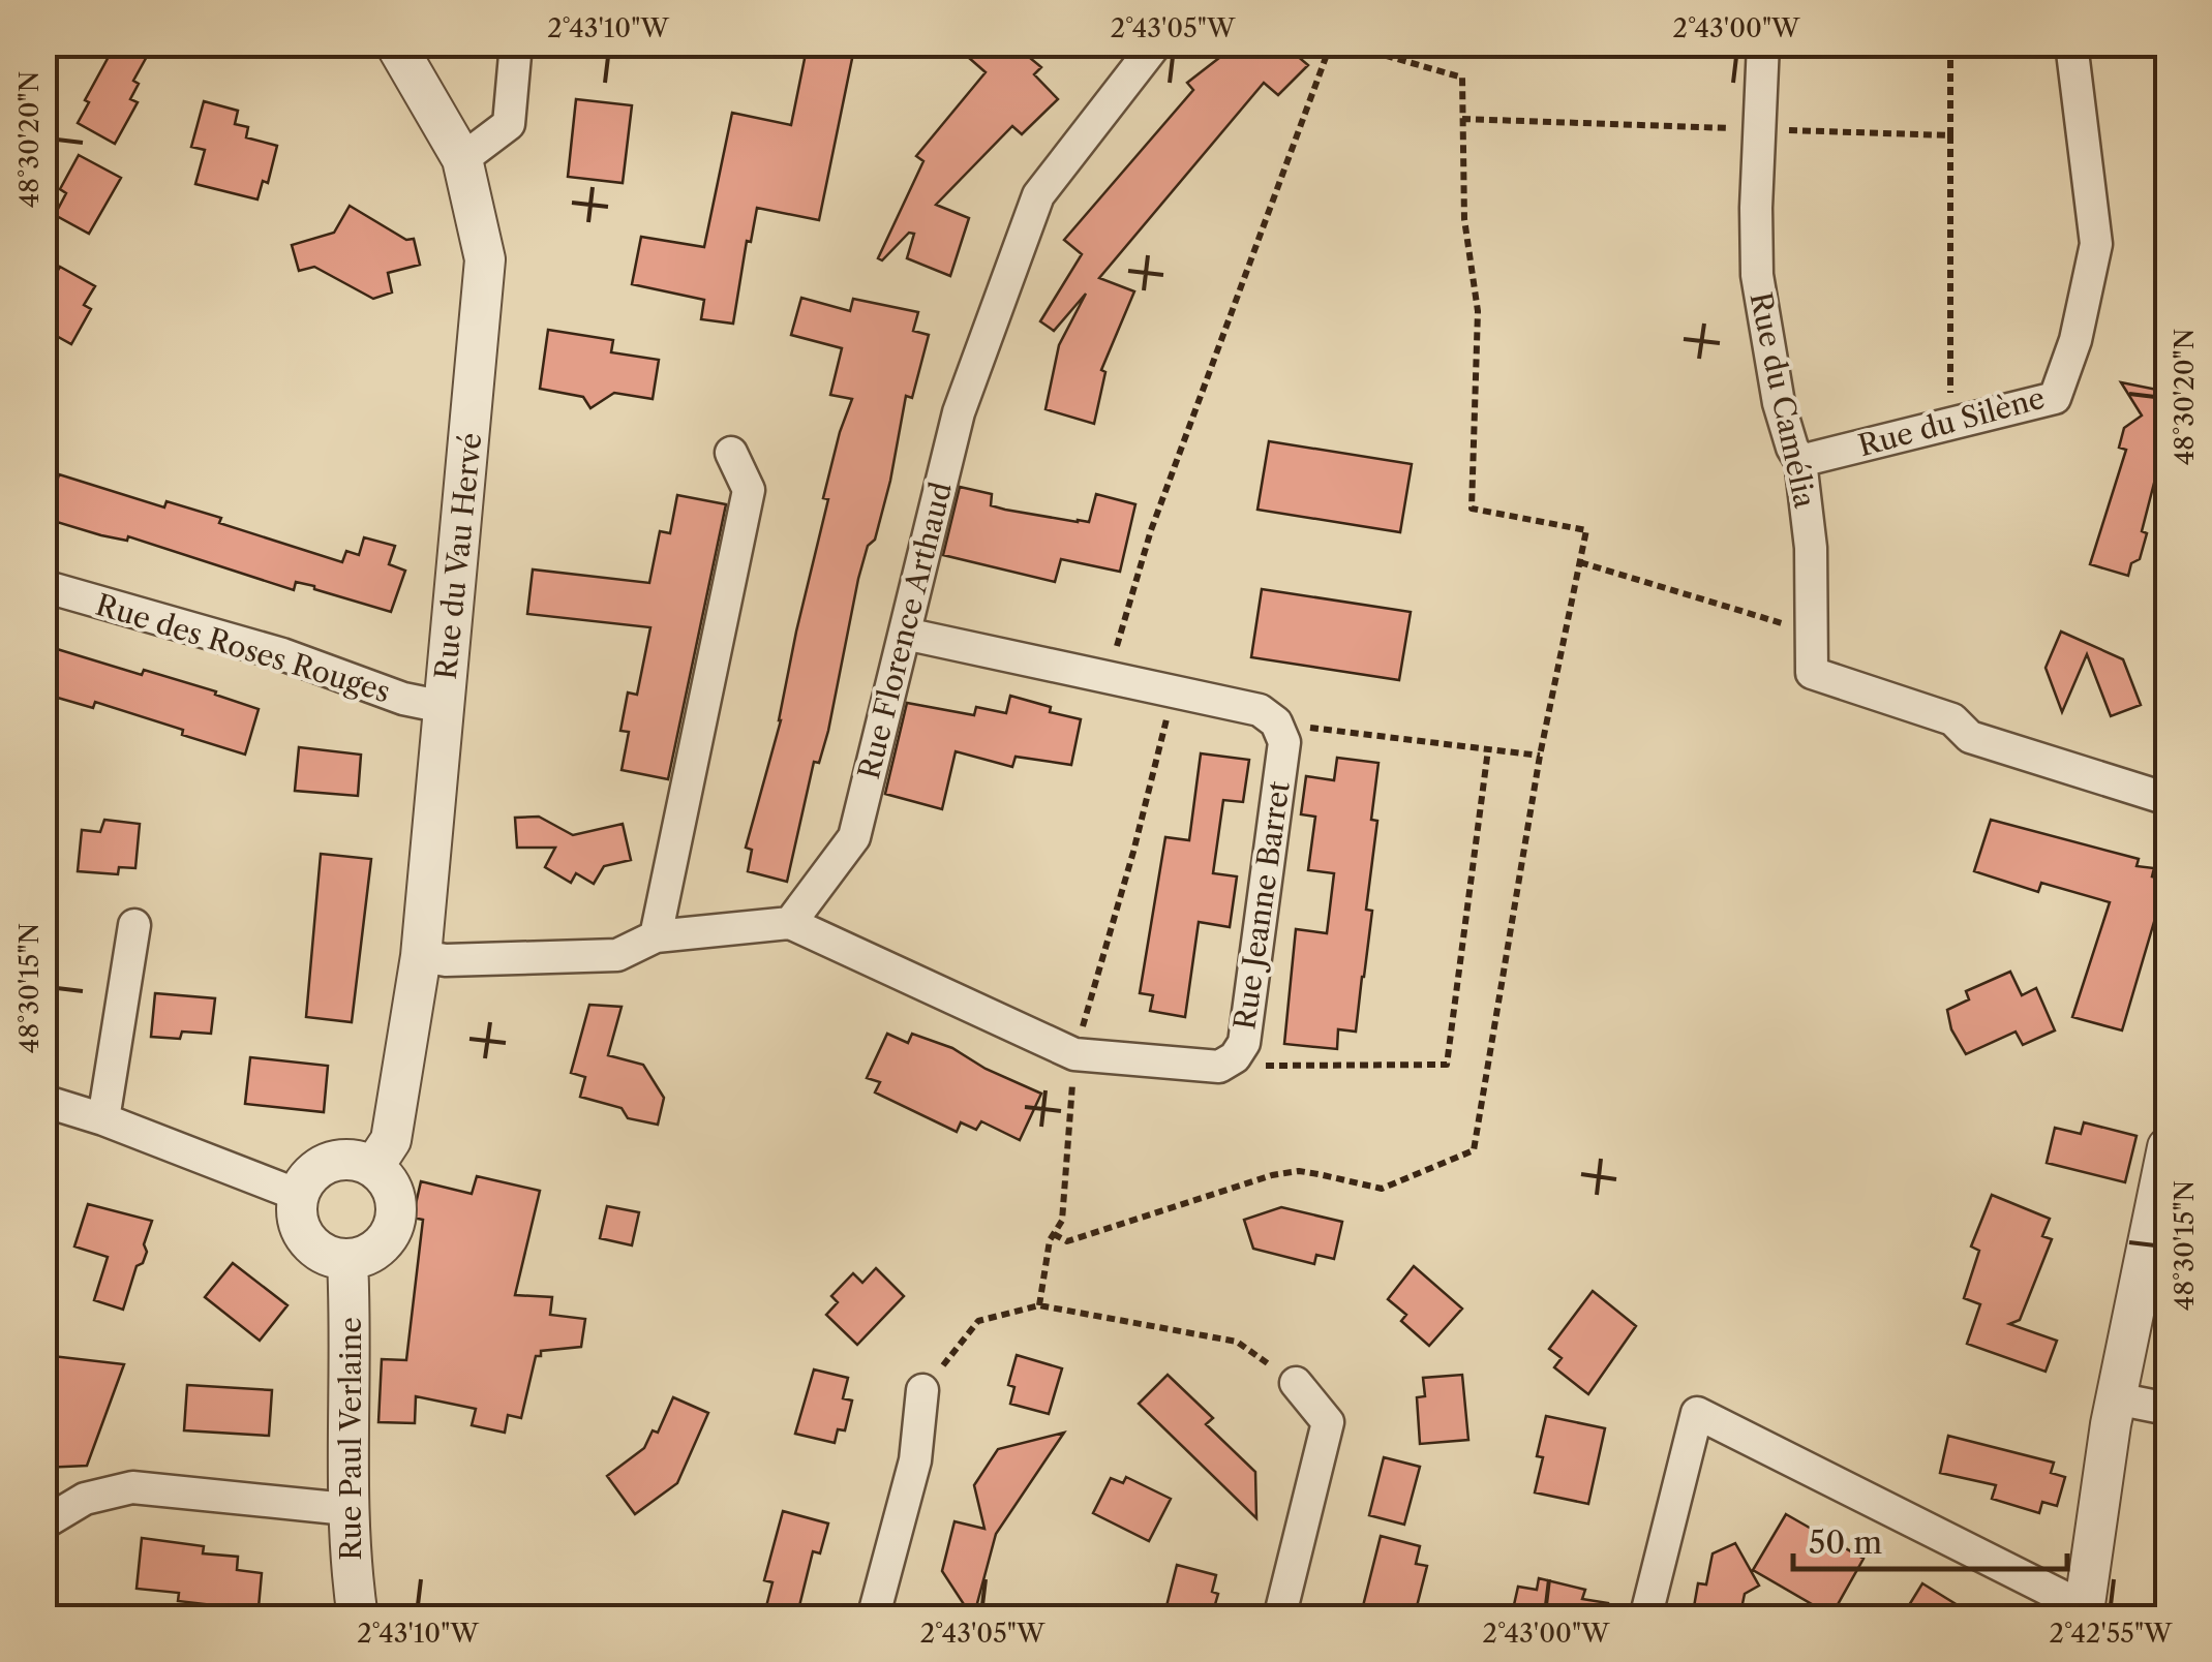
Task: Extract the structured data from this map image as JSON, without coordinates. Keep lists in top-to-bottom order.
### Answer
{
  "streets": {
    "street": [
      "Rue du Camélia",
      "Rue du Silène",
      "Rue du Vau Hervé",
      "Rue Florence Arthaud",
      "Rue des Roses Rouges",
      "Rue Jeanne Barret",
      "Rue Paul Verlaine"
    ]
  },
  "crossings": [
    ["Rue du Camélia", "Rue du Silène"],
    ["Rue du Vau Hervé", "Rue des Roses Rouges"],
    ["Rue du Vau Hervé", "Rue Paul Verlaine"],
    ["Rue Florence Arthaud", "Rue Jeanne Barret"]
  ],
  "scale_bar": "50 m",
  "coordinates": [
    "2°43'10\"W",
    "2°43'05\"W",
    "2°43'00\"W",
    "48°30'20\"N",
    "48°30'15\"N",
    "2°42'55\"W"
  ]
}
